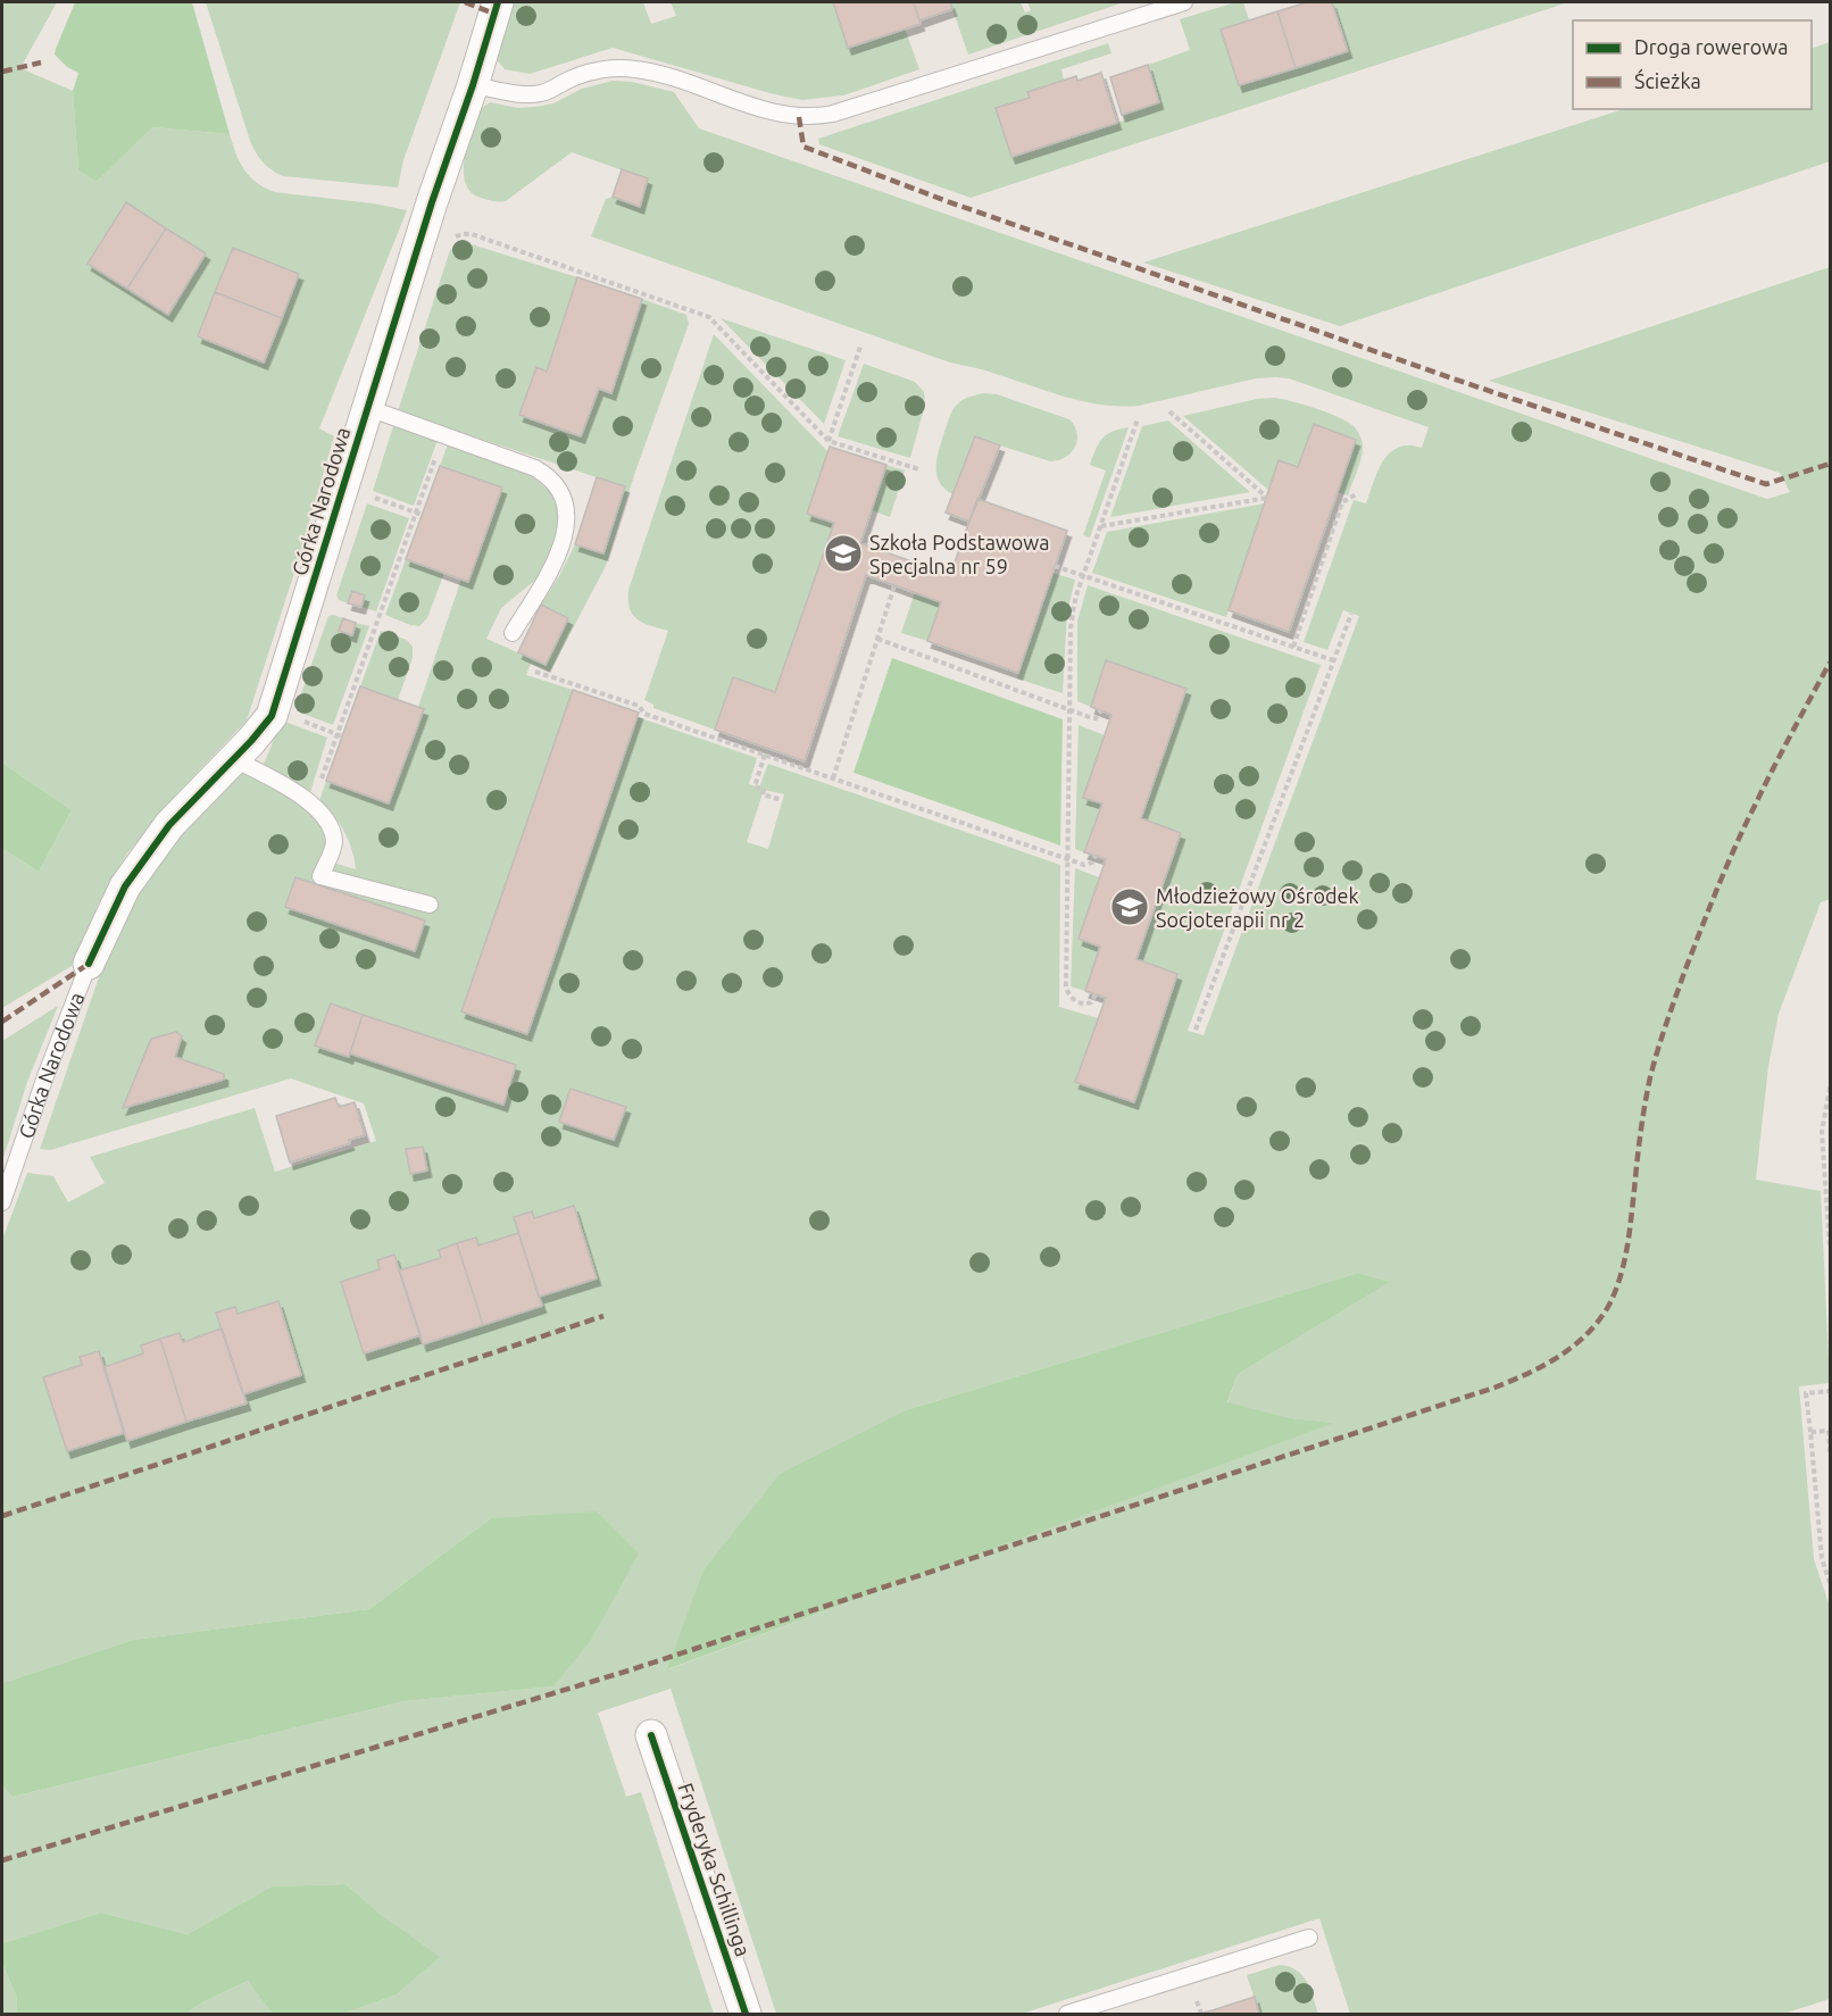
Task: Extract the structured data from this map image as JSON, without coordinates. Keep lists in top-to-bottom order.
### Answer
{
  "streets": {
    "street": ["Górka Narodowa", "Fryderyka Schillinga"]
  },
  "places": {
    "school or university": ["Szkoła Podstawowa Specjalna nr 59", "Młodzieżowy Ośrodek Socjoterapii nr 2"]
  },
  "legend": ["Droga rowerowa", "Ścieżka"]
}
